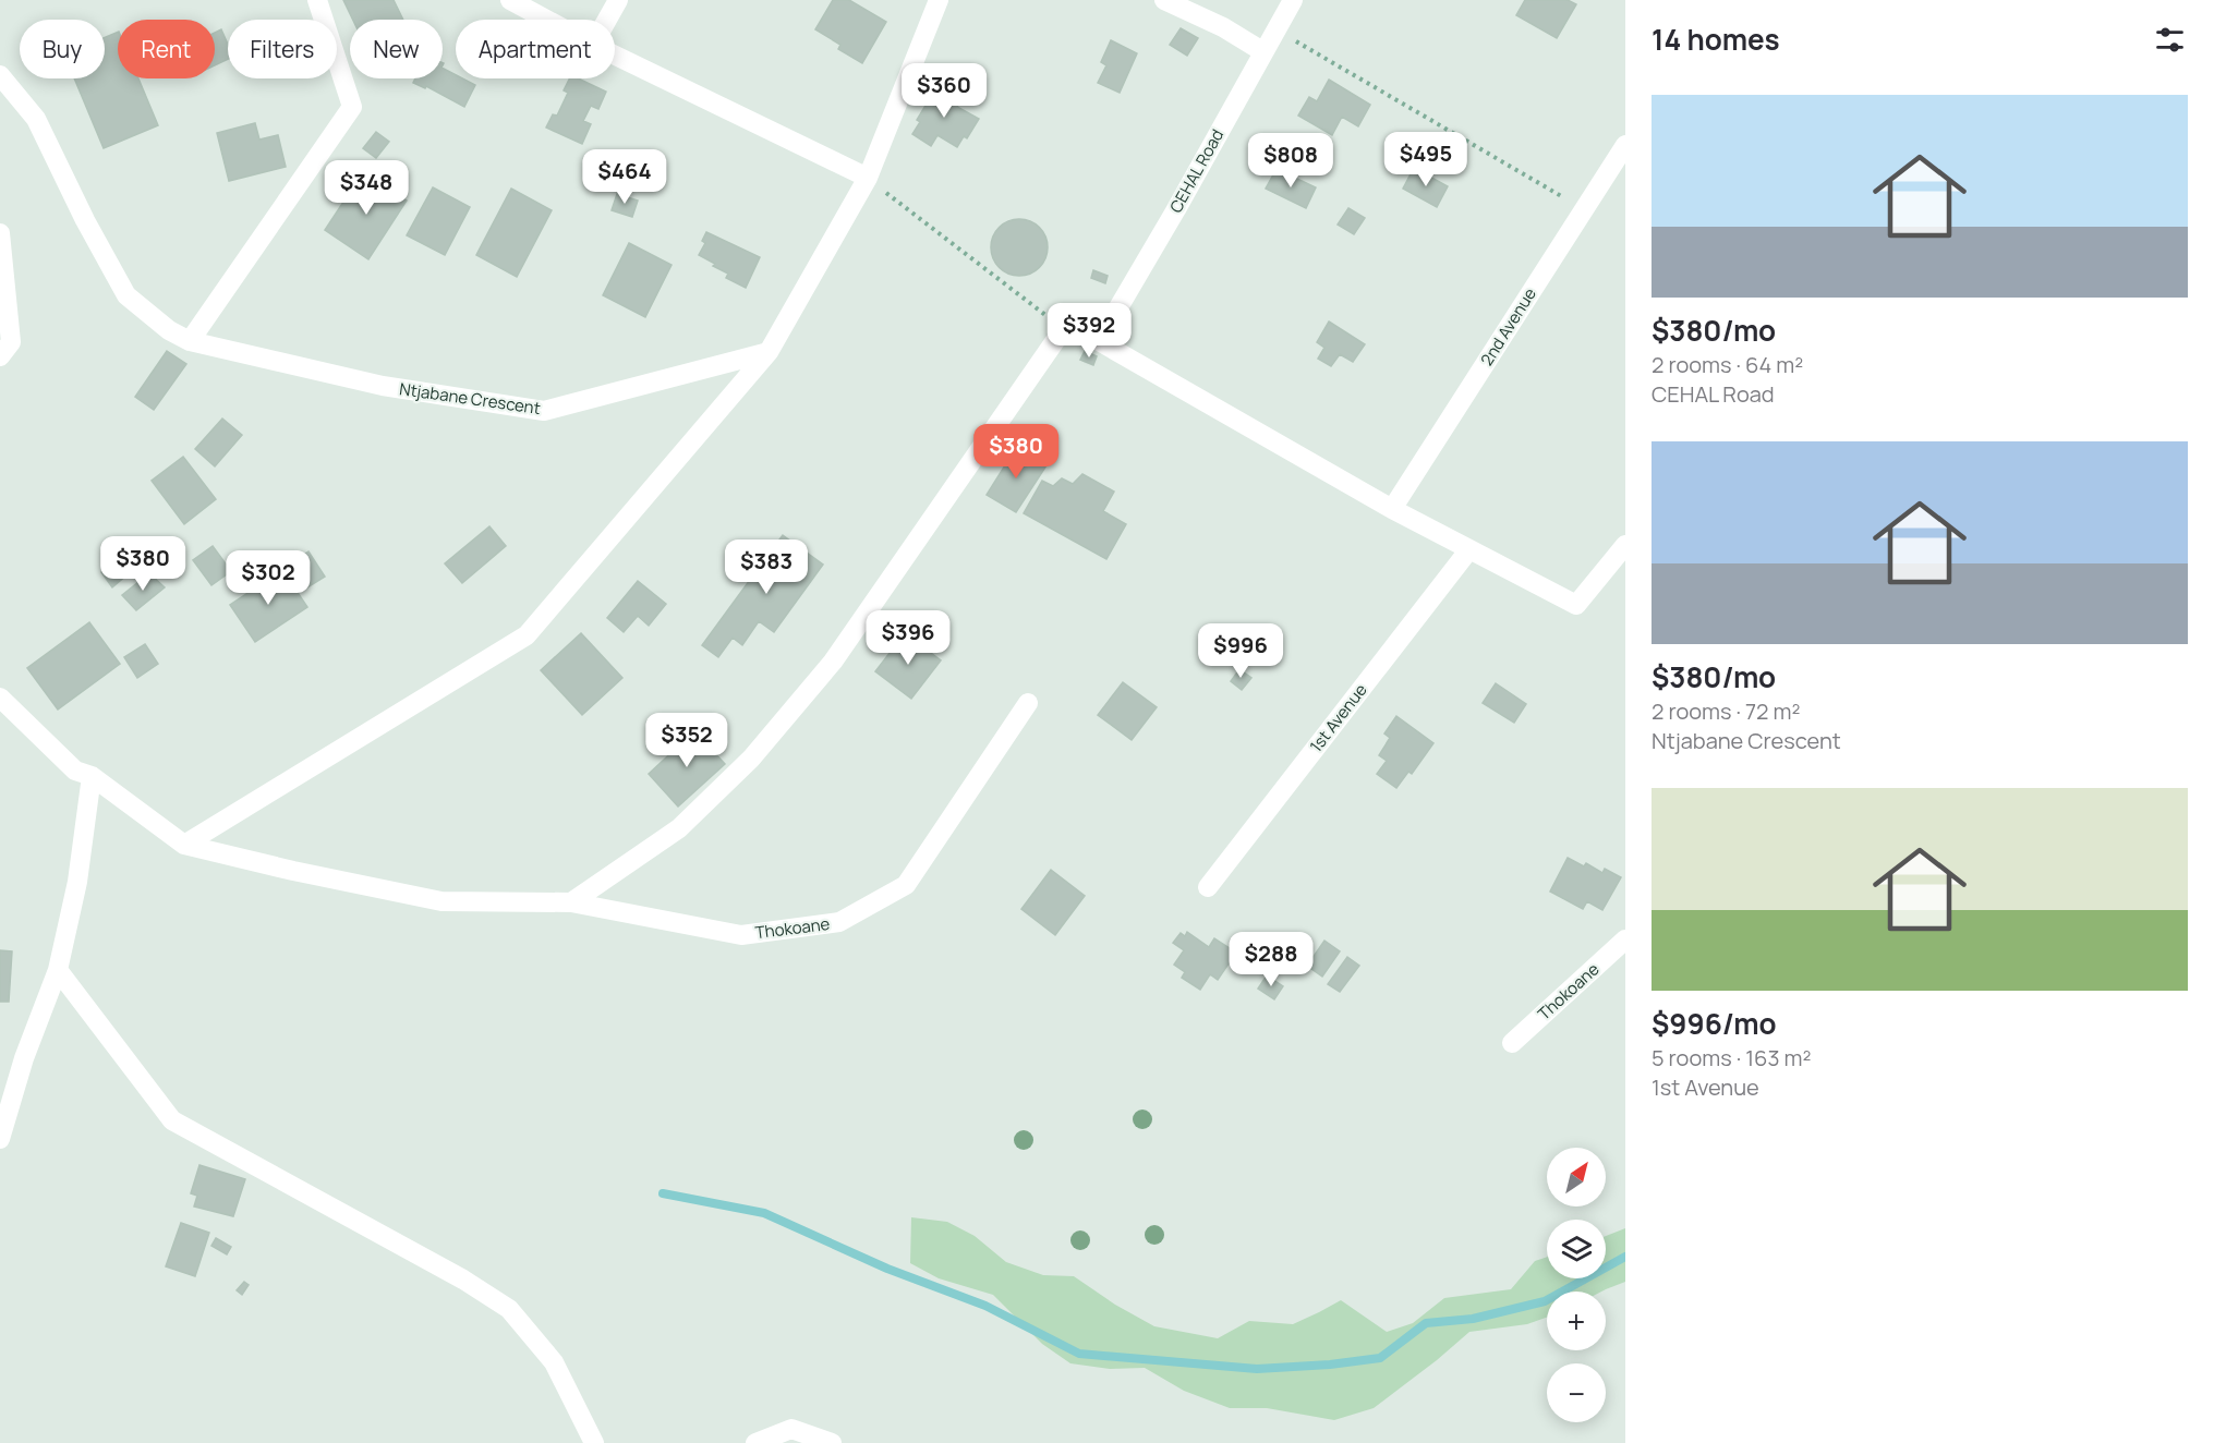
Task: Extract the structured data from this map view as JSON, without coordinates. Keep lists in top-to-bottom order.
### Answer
{
  "streets": {
    "street": [
      "CEHAL Road",
      "2nd Avenue",
      "Ntjabane Crescent",
      "1st Avenue",
      "Thokoane"
    ]
  },
  "crossings": [
    ["CEHAL Road", "2nd Avenue"]
  ],
  "north": "top right",
  "page": {
    "heading": "14 homes",
    "chip": [
      "Buy",
      "Rent",
      "Filters",
      "New",
      "Apartment"
    ],
    "price": [
      "$360",
      "$495",
      "$808",
      "$464",
      "$348",
      "$392",
      "$380",
      "$380",
      "$383",
      "$302",
      "$396",
      "$996",
      "$352",
      "$288"
    ],
    "list": [
      {
        "name": "$380/mo",
        "note": "2 rooms · 64 m² · CEHAL Road"
      },
      {
        "name": "$380/mo",
        "note": "2 rooms · 72 m² · Ntjabane Crescent"
      },
      {
        "name": "$996/mo",
        "note": "5 rooms · 163 m² · 1st Avenue"
      }
    ],
    "map_buttons": ["+", "−"]
  }
}
